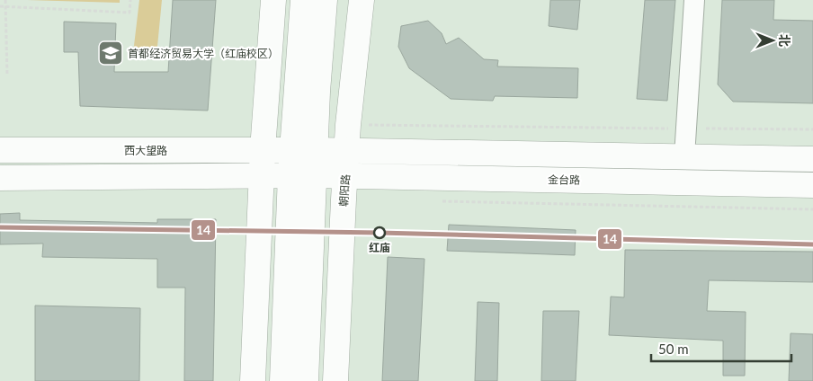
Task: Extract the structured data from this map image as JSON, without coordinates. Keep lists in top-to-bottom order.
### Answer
{
  "streets": {
    "main road": ["西大望路", "金台路", "朝阳路"]
  },
  "crossings": [
    ["金台路", "朝阳路"]
  ],
  "places": {
    "school or university": ["首都经济贸易大学（红庙校区）"],
    "other": ["红庙"]
  },
  "lines": ["transit line 14"],
  "scale_bar": "50 m",
  "north": "right"
}
